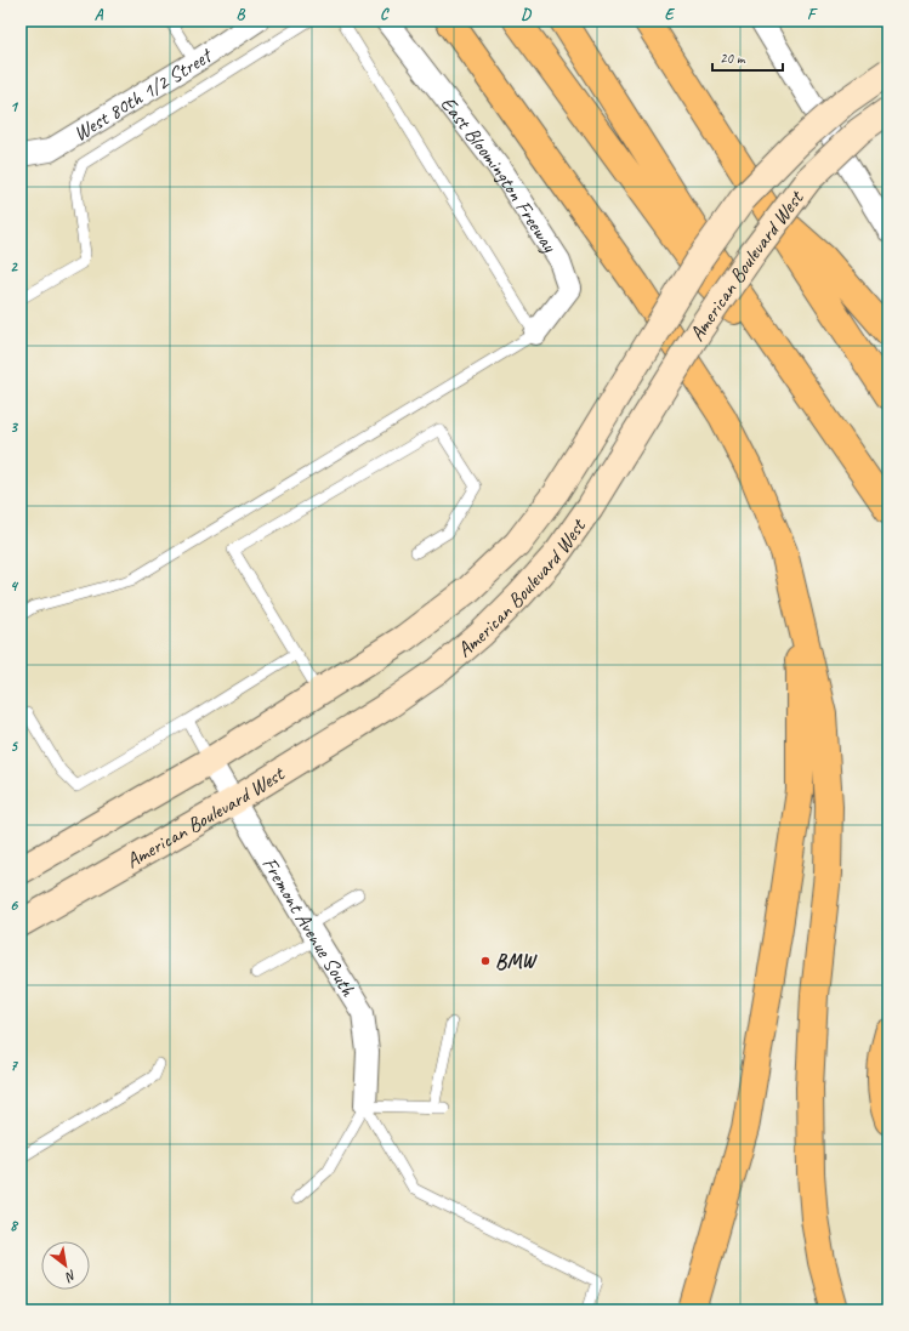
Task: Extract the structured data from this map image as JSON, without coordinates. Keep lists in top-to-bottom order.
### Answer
{
  "streets": {
    "main road": ["American Boulevard West"],
    "street": ["West 80th 1/2 Street", "East Bloomington Freeway", "Fremont Avenue South"]
  },
  "crossings": [
    ["American Boulevard West", "Fremont Avenue South"]
  ],
  "places": ["BMW"],
  "scale_bar": "20 m",
  "north": "bottom right",
  "grid": {
    "columns": [
      "A",
      "B",
      "C",
      "D",
      "E",
      "F"
    ],
    "rows": [
      "1",
      "2",
      "3",
      "4",
      "5",
      "6",
      "7",
      "8"
    ]
  }
}
